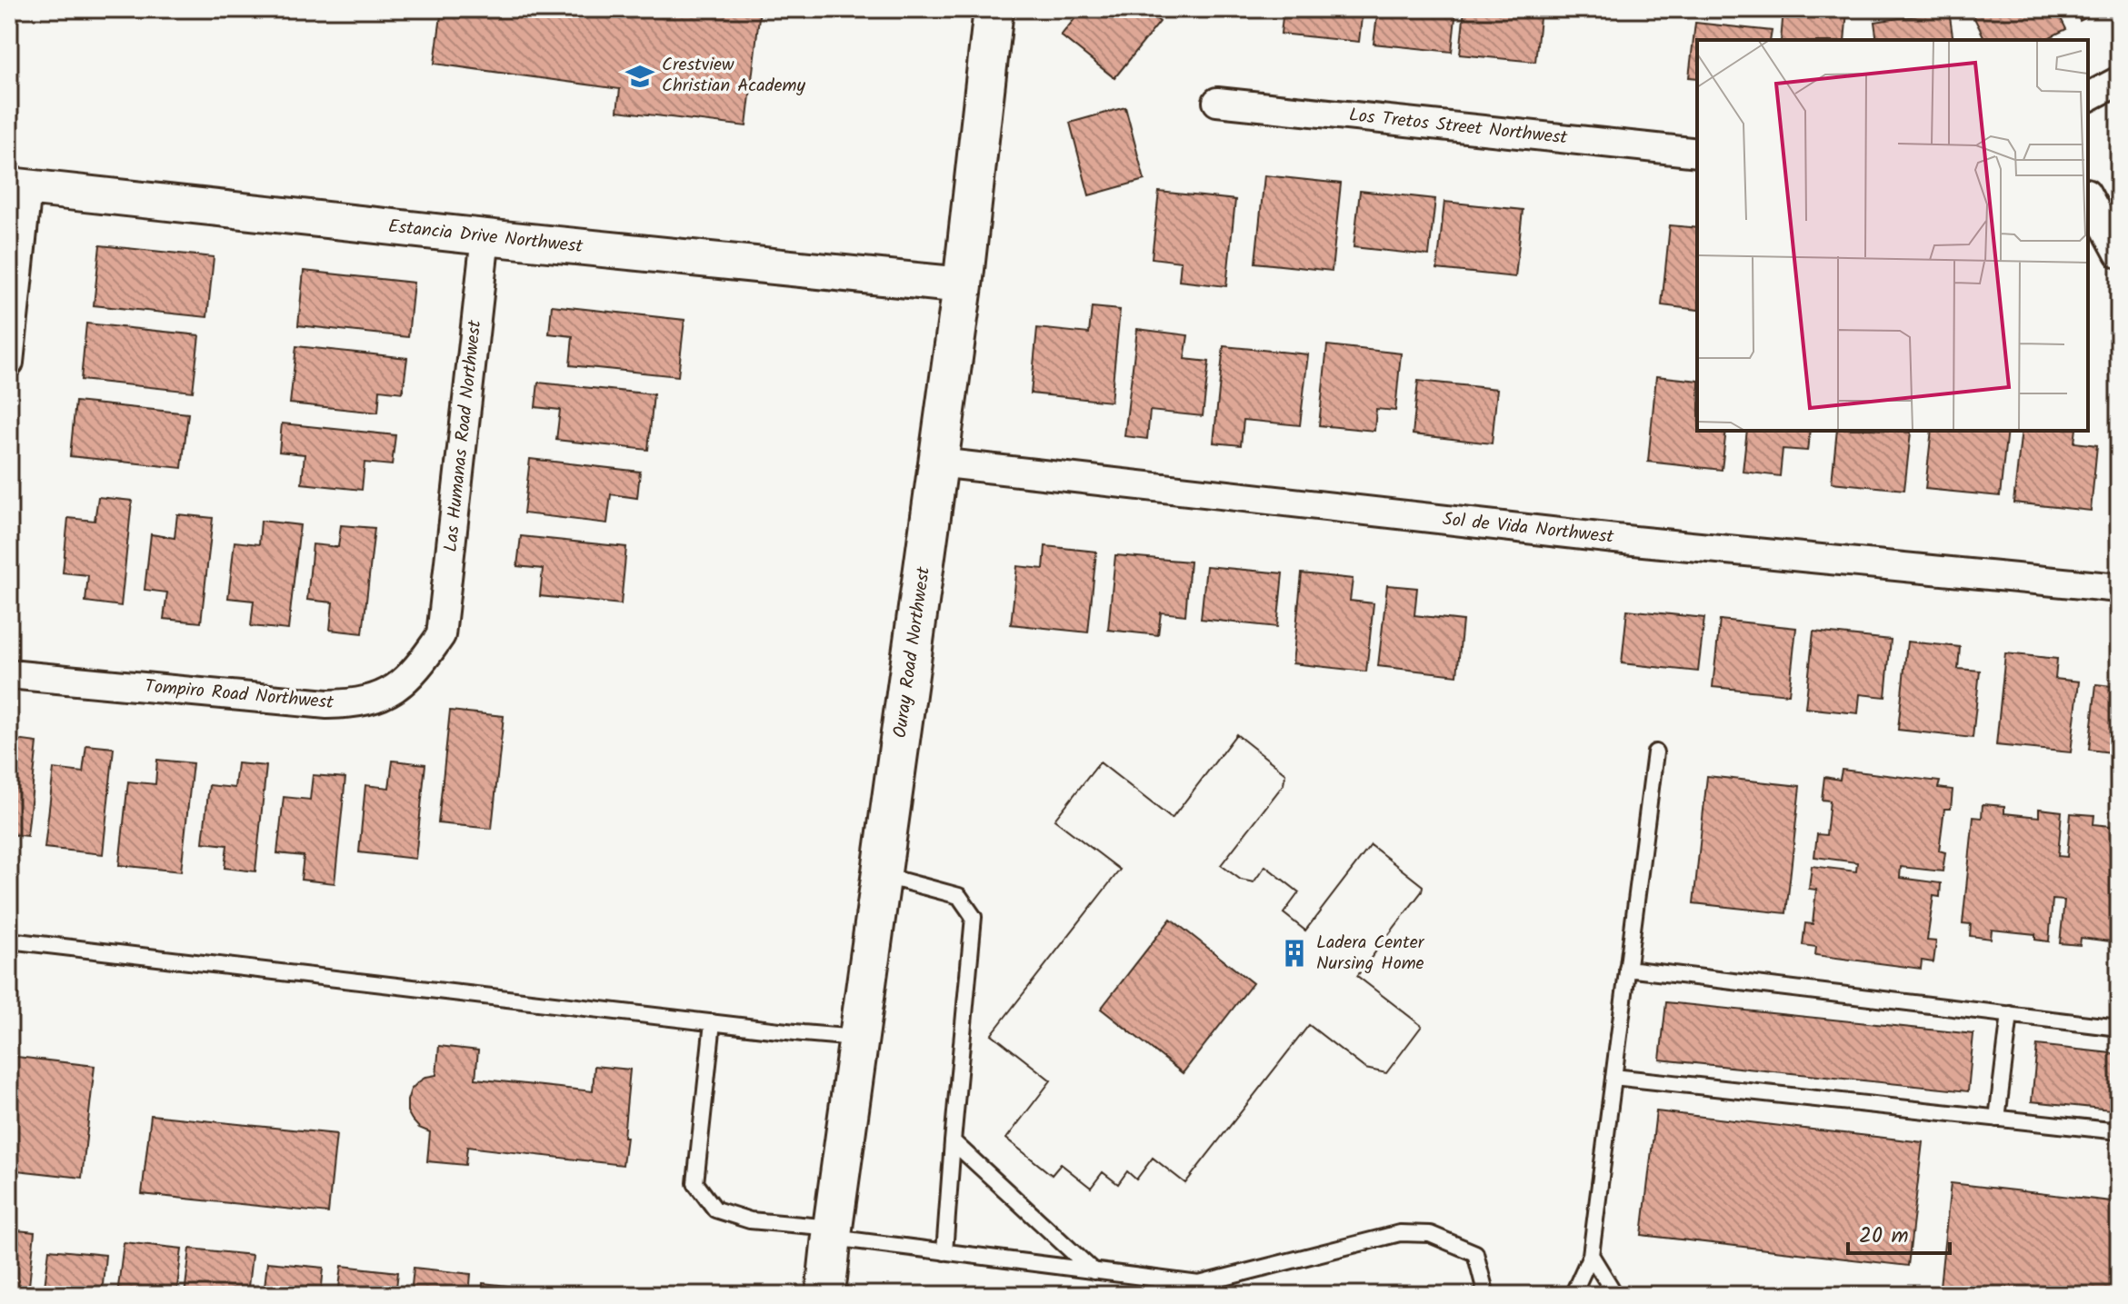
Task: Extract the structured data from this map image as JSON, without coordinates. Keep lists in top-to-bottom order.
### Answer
{
  "streets": {
    "main road": ["Ouray Road Northwest"],
    "street": [
      "Los Tretos Street Northwest",
      "Estancia Drive Northwest",
      "Las Humanas Road Northwest",
      "Sol de Vida Northwest",
      "Tompiro Road Northwest"
    ]
  },
  "crossings": [
    ["Estancia Drive Northwest", "Las Humanas Road Northwest"],
    ["Estancia Drive Northwest", "Ouray Road Northwest"],
    ["Las Humanas Road Northwest", "Tompiro Road Northwest"],
    ["Sol de Vida Northwest", "Ouray Road Northwest"]
  ],
  "places": {
    "school or university": ["Crestview Christian Academy"],
    "building": ["Ladera Center Nursing Home"]
  },
  "scale_bar": "20 m"
}
